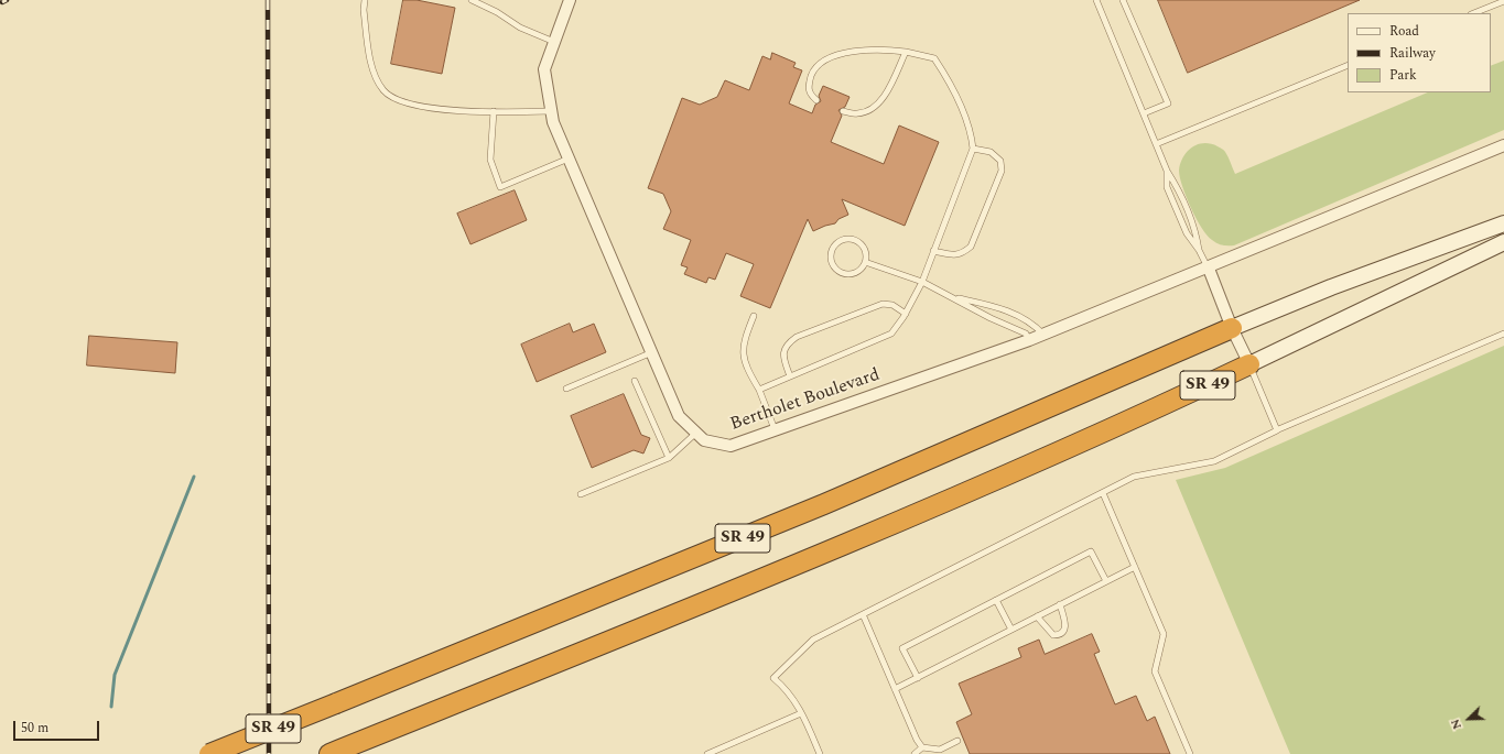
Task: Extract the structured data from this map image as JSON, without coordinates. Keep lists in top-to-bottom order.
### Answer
{
  "streets": {
    "highway": ["SR 49"],
    "street": ["Bertholet Boulevard"]
  },
  "legend": ["Road", "Railway", "Park"],
  "scale_bar": "50 m",
  "north": "bottom left"
}
